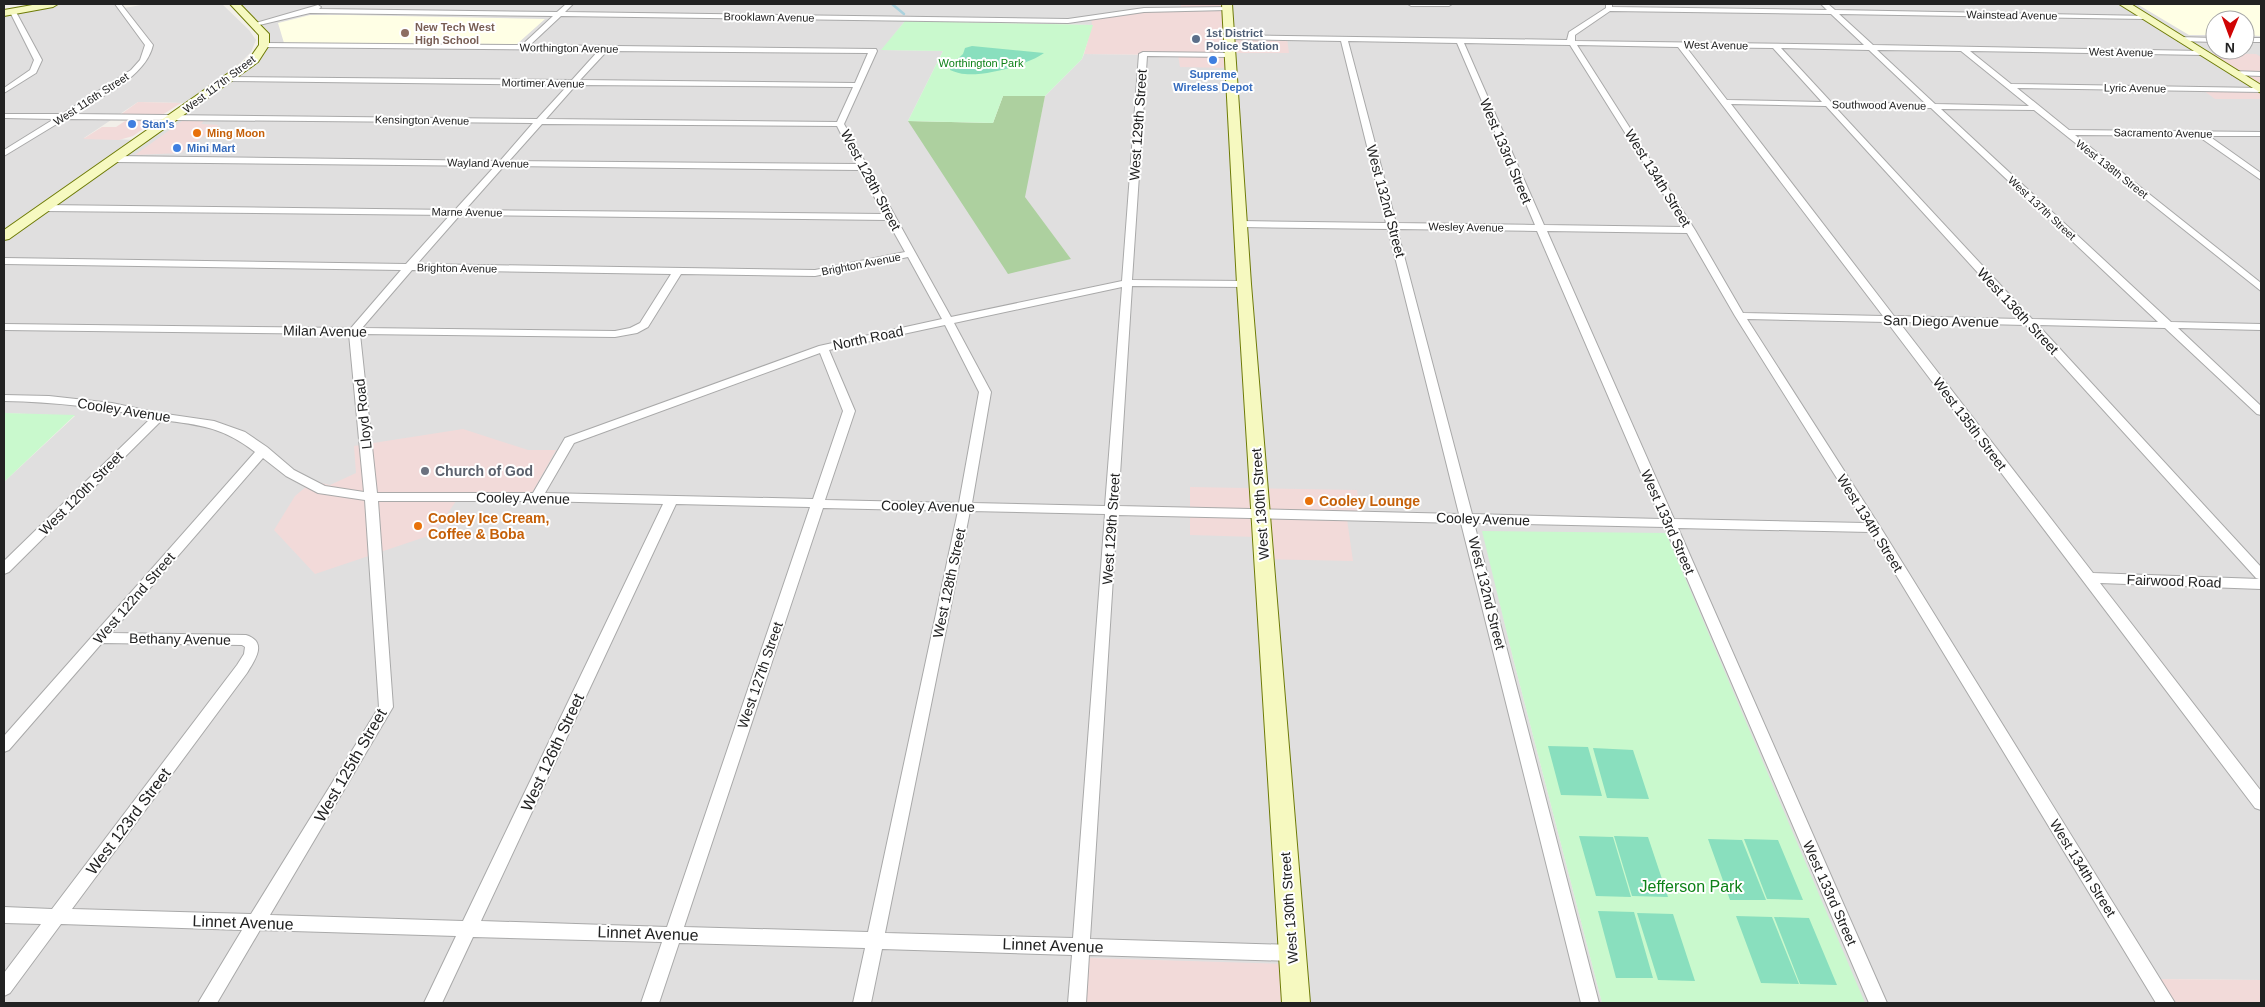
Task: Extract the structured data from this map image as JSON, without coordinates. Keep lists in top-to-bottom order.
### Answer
{
  "streets": {
    "main road": ["West 117th Street", "West 130th Street"],
    "street": [
      "Wainstead Avenue",
      "Brooklawn Avenue",
      "West Avenue",
      "Worthington Avenue",
      "Mortimer Avenue",
      "Lyric Avenue",
      "West 116th Street",
      "Southwood Avenue",
      "Kensington Avenue",
      "West 129th Street",
      "Sacramento Avenue",
      "West 133rd Street",
      "Wayland Avenue",
      "West 138th Street",
      "West 134th Street",
      "West 128th Street",
      "West 132nd Street",
      "West 137th Street",
      "Marne Avenue",
      "Wesley Avenue",
      "Brighton Avenue",
      "West 136th Street",
      "San Diego Avenue",
      "Milan Avenue",
      "North Road",
      "Cooley Avenue",
      "Lloyd Road",
      "West 135th Street",
      "West 120th Street",
      "Fairwood Road",
      "West 122nd Street",
      "Bethany Avenue",
      "West 127th Street",
      "West 126th Street",
      "West 125th Street",
      "West 123rd Street",
      "Linnet Avenue"
    ]
  },
  "crossings": [
    ["Wainstead Avenue", "West 137th Street"],
    ["Brooklawn Avenue", "West 130th Street"],
    ["West Avenue", "West 129th Street"],
    ["West Avenue", "West 133rd Street"],
    ["West Avenue", "West 138th Street"],
    ["West Avenue", "West 134th Street"],
    ["West Avenue", "West 132nd Street"],
    ["West Avenue", "West 137th Street"],
    ["West Avenue", "West 136th Street"],
    ["West Avenue", "West 135th Street"],
    ["West Avenue", "West 130th Street"],
    ["Worthington Avenue", "West 117th Street"],
    ["Worthington Avenue", "West 128th Street"],
    ["Mortimer Avenue", "West 117th Street"],
    ["Mortimer Avenue", "West 128th Street"],
    ["West 117th Street", "Kensington Avenue"],
    ["West 117th Street", "Wayland Avenue"],
    ["West 117th Street", "Marne Avenue"],
    ["Lyric Avenue", "West 138th Street"],
    ["West 116th Street", "Kensington Avenue"],
    ["Southwood Avenue", "West 138th Street"],
    ["Southwood Avenue", "West 137th Street"],
    ["Southwood Avenue", "West 136th Street"],
    ["Southwood Avenue", "West 135th Street"],
    ["Kensington Avenue", "West 128th Street"],
    ["West 129th Street", "North Road"],
    ["West 129th Street", "Cooley Avenue"],
    ["West 129th Street", "West 130th Street"],
    ["West 129th Street", "Linnet Avenue"],
    ["Sacramento Avenue", "West 138th Street"],
    ["West 133rd Street", "Wesley Avenue"],
    ["West 133rd Street", "Cooley Avenue"],
    ["Wayland Avenue", "West 128th Street"],
    ["West 134th Street", "Wesley Avenue"],
    ["West 134th Street", "San Diego Avenue"],
    ["West 134th Street", "Cooley Avenue"],
    ["West 128th Street", "Marne Avenue"],
    ["West 128th Street", "Brighton Avenue"],
    ["West 128th Street", "North Road"],
    ["West 128th Street", "Cooley Avenue"],
    ["West 128th Street", "Linnet Avenue"],
    ["West 132nd Street", "Wesley Avenue"],
    ["West 132nd Street", "Cooley Avenue"],
    ["West 137th Street", "San Diego Avenue"],
    ["Wesley Avenue", "West 130th Street"],
    ["Brighton Avenue", "Milan Avenue"],
    ["West 136th Street", "San Diego Avenue"],
    ["San Diego Avenue", "West 135th Street"],
    ["Milan Avenue", "Lloyd Road"],
    ["North Road", "Cooley Avenue"],
    ["North Road", "West 130th Street"],
    ["North Road", "West 127th Street"],
    ["Cooley Avenue", "Lloyd Road"],
    ["Cooley Avenue", "West 120th Street"],
    ["Cooley Avenue", "West 130th Street"],
    ["Cooley Avenue", "West 122nd Street"],
    ["Cooley Avenue", "West 127th Street"],
    ["Cooley Avenue", "West 126th Street"],
    ["Cooley Avenue", "West 125th Street"],
    ["Lloyd Road", "West 125th Street"],
    ["West 135th Street", "Fairwood Road"],
    ["West 130th Street", "Linnet Avenue"],
    ["West 122nd Street", "Bethany Avenue"],
    ["Bethany Avenue", "West 123rd Street"],
    ["West 127th Street", "Linnet Avenue"],
    ["West 126th Street", "Linnet Avenue"],
    ["West 125th Street", "Linnet Avenue"],
    ["West 123rd Street", "Linnet Avenue"]
  ],
  "parks": ["Worthington Park", "Jefferson Park"],
  "places": [
    "New Tech West High School",
    "1st District Police Station",
    "Supreme Wireless Depot",
    "Stan's",
    "Ming Moon",
    "Mini Mart",
    "Church of God",
    "Cooley Lounge",
    "Cooley Ice Cream, Coffee & Boba"
  ],
  "north": "bottom"
}
